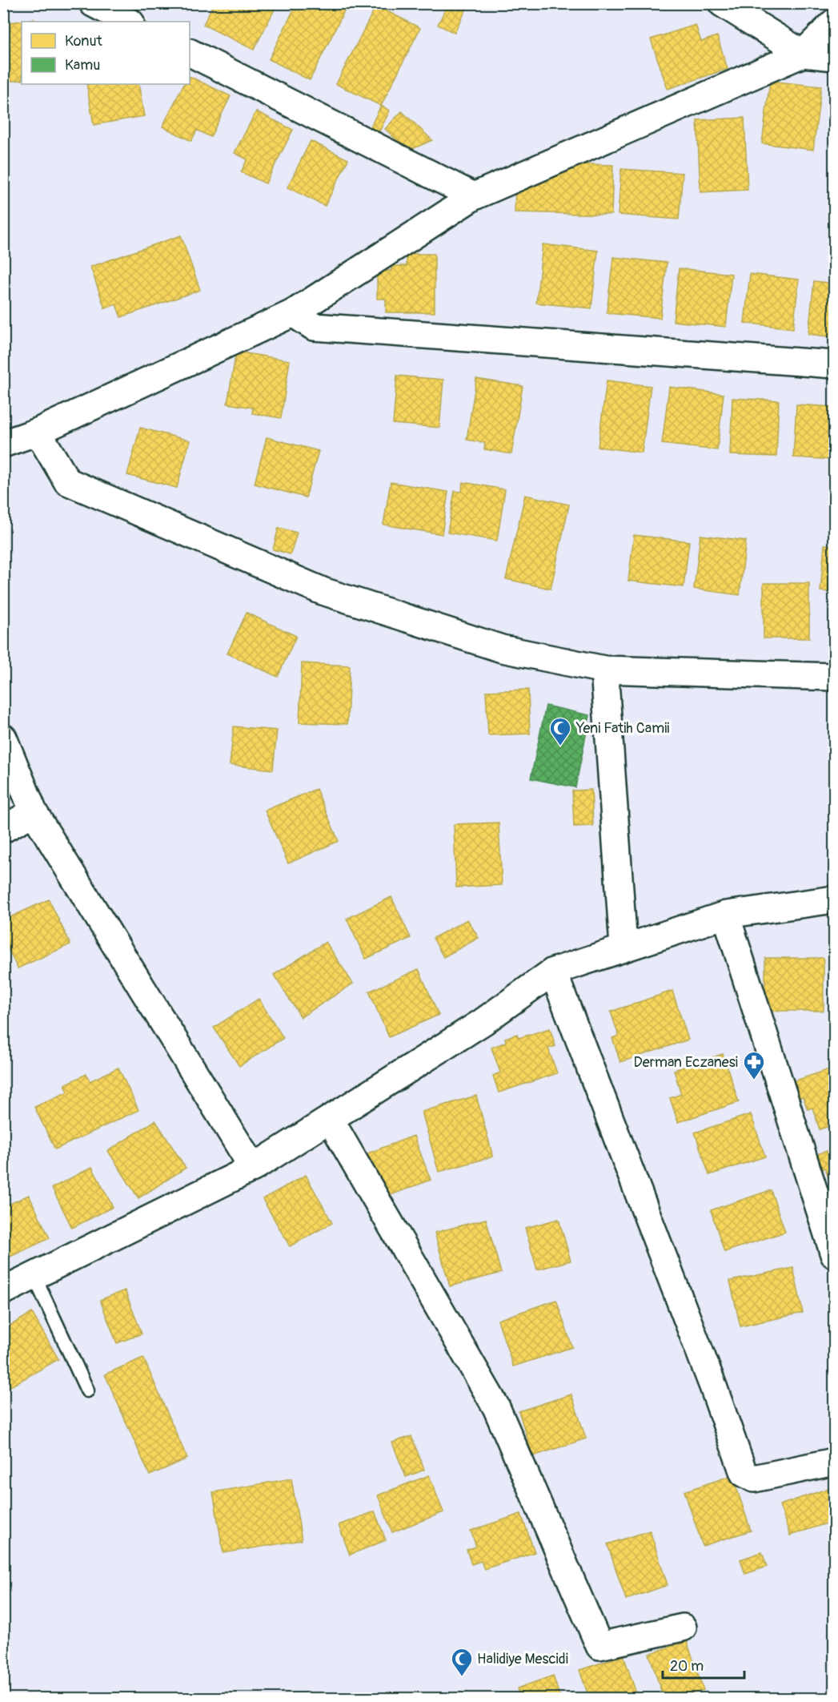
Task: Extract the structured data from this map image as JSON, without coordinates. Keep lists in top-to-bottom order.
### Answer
{
  "places": {
    "mosque": ["Yeni Fatih Camii", "Halidiye Mescidi"],
    "pharmacy": ["Derman Eczanesi"]
  },
  "legend": ["Konut", "Kamu"],
  "scale_bar": "20 m"
}
